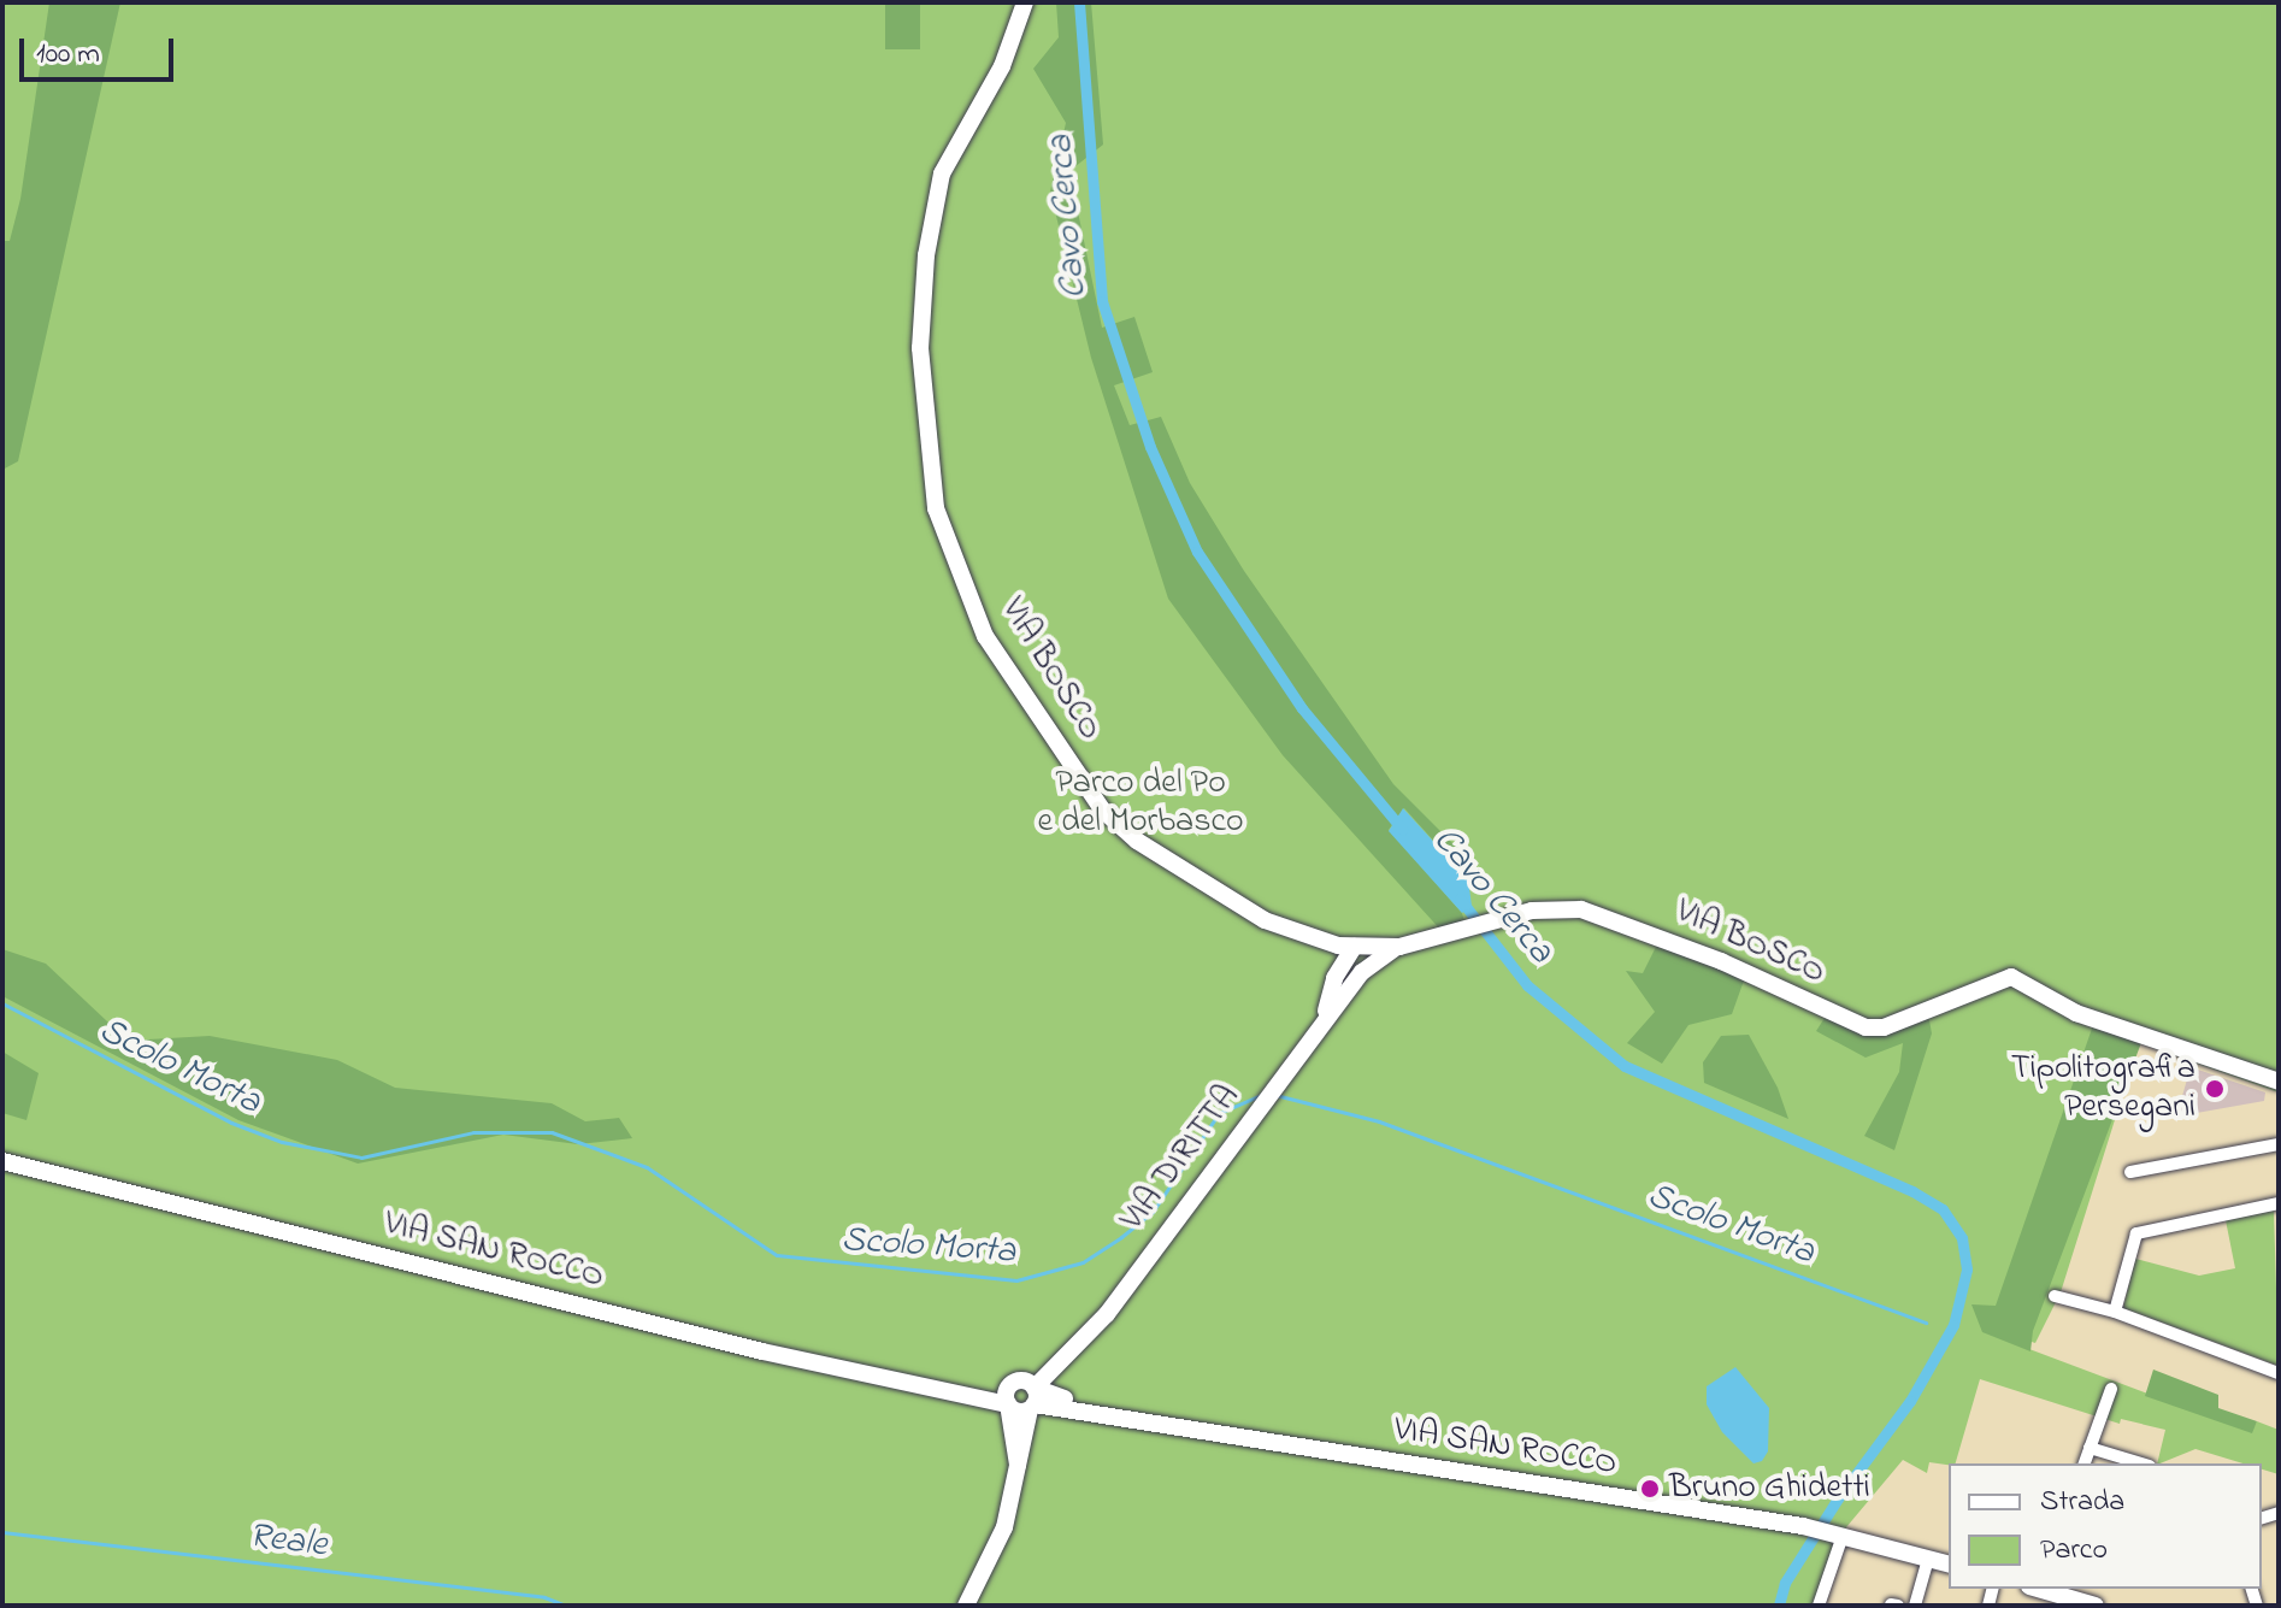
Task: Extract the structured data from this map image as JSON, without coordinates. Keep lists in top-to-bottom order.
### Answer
{
  "streets": {
    "street": ["VIA BOSCO", "VIA DIRITTA", "VIA SAN ROCCO"]
  },
  "crossings": [
    ["VIA BOSCO", "VIA DIRITTA"],
    ["VIA DIRITTA", "VIA SAN ROCCO"]
  ],
  "water": ["Cavo Cerca", "Scolo Morta", "Reale"],
  "parks": ["Parco del Po e del Morbasco"],
  "places": ["Tipolitografia Persegani", "Bruno Ghidetti"],
  "legend": ["Strada", "Parco"],
  "scale_bar": "100 m"
}
